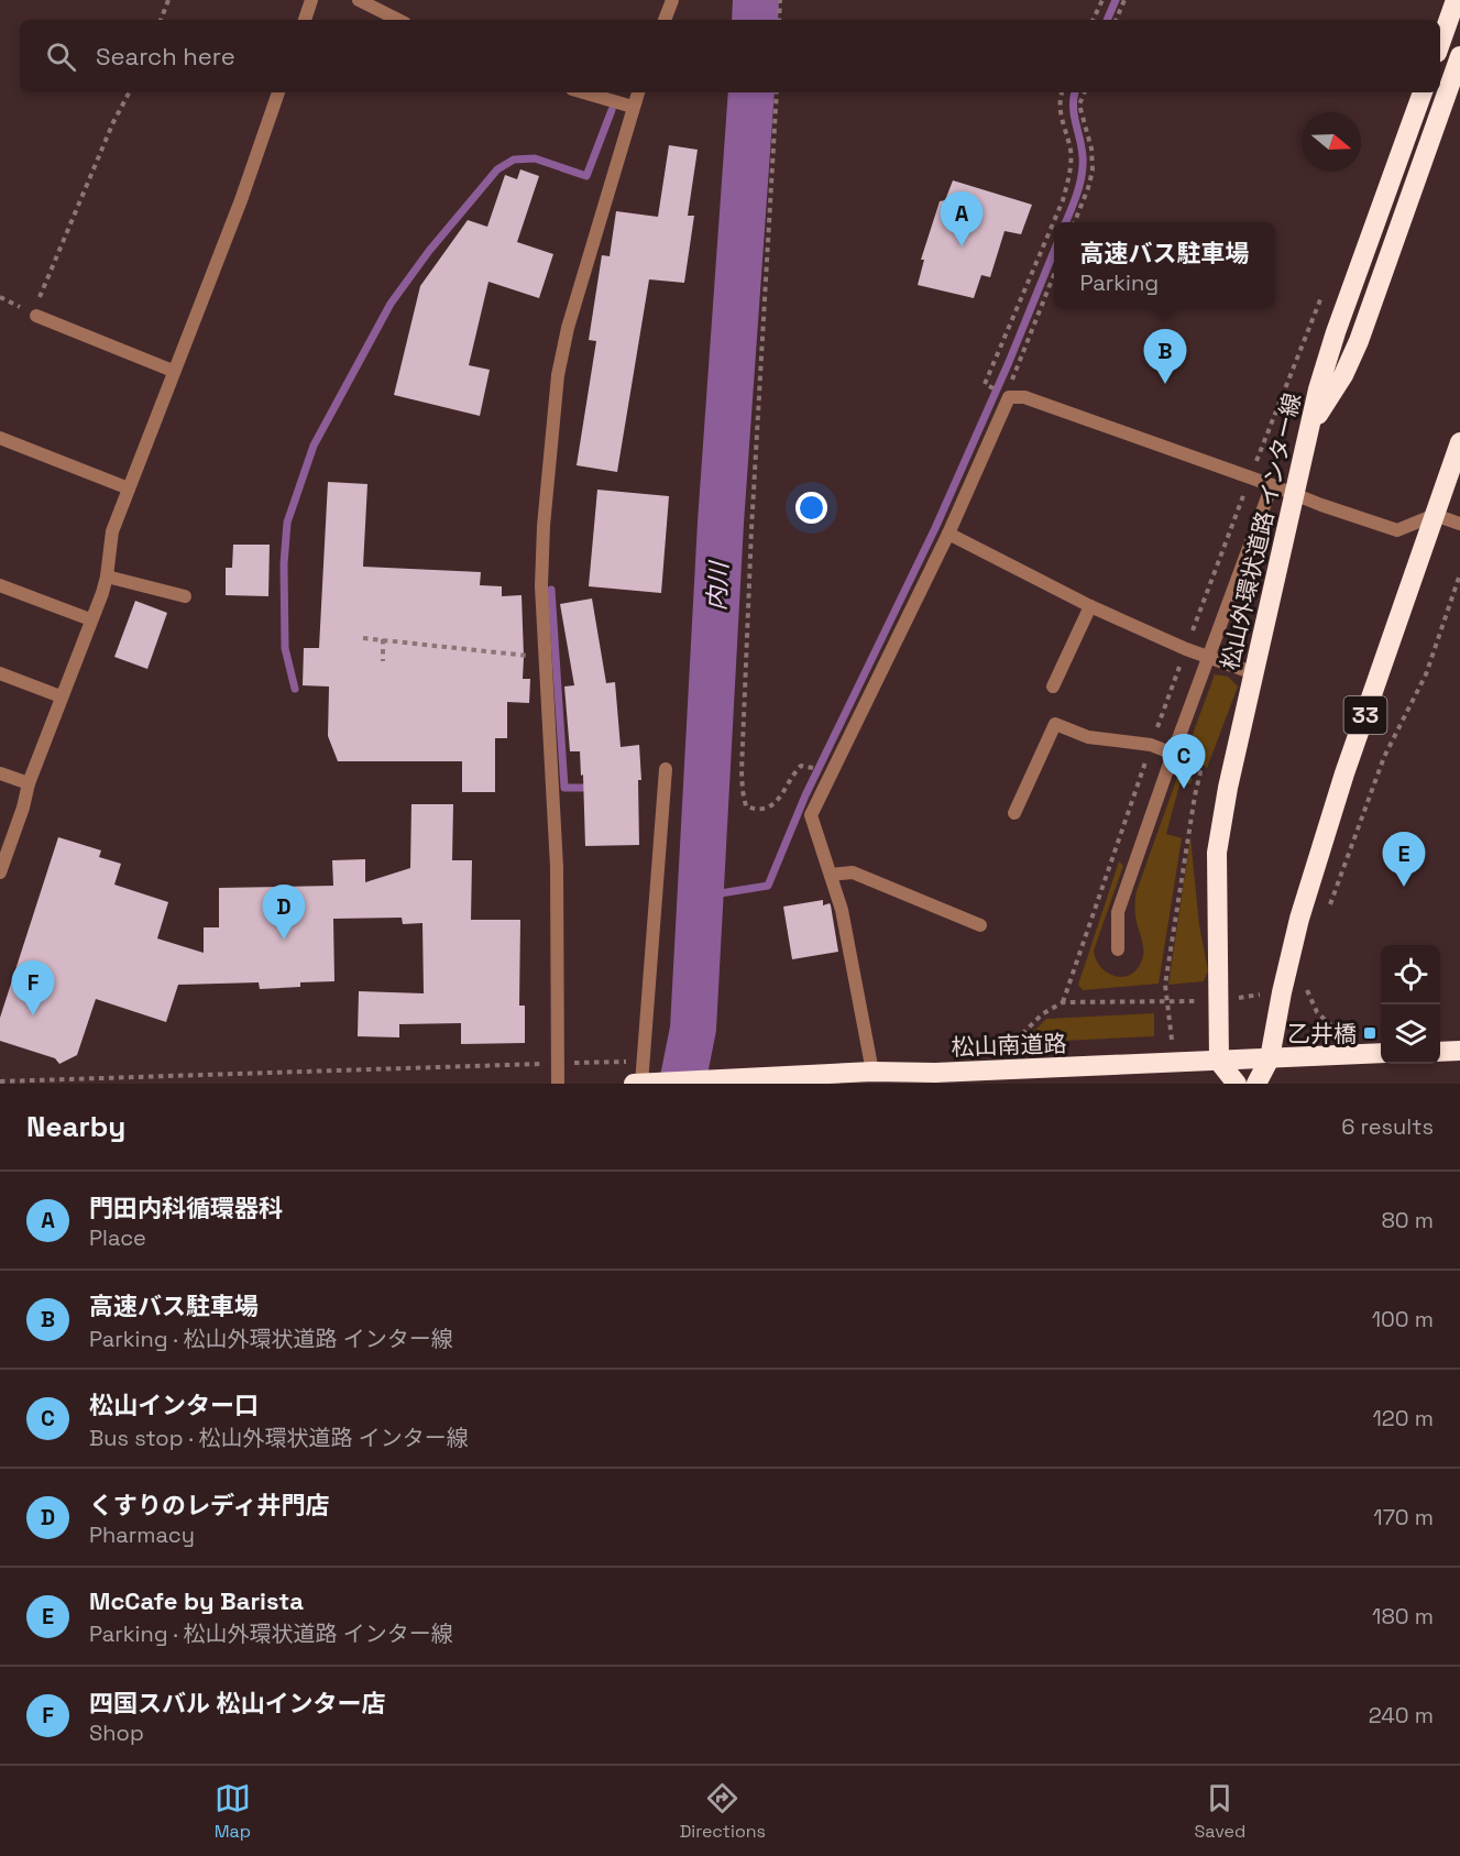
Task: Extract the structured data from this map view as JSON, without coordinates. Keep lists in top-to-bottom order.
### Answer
{
  "streets": {
    "highway": ["松山外環状道路 インター線", "33", "松山南道路"]
  },
  "crossings": [
    ["松山外環状道路 インター線", "松山南道路"],
    ["33", "松山南道路"]
  ],
  "water": ["内川"],
  "places": {
    "transit": ["乙井橋"]
  },
  "north": "right",
  "page": {
    "search": "Search here",
    "pins": [
      "A",
      "B",
      "C",
      "E",
      "D",
      "F"
    ],
    "popup": ["高速バス駐車場", "Parking"],
    "heading": ["Nearby", "6 results"],
    "list": [
      {
        "mark": "A",
        "name": "門田内科循環器科",
        "note": "Place",
        "value": "80 m"
      },
      {
        "mark": "B",
        "name": "高速バス駐車場",
        "note": "Parking · 松山外環状道路 インター線",
        "value": "100 m"
      },
      {
        "mark": "C",
        "name": "松山インター口",
        "note": "Bus stop · 松山外環状道路 インター線",
        "value": "120 m"
      },
      {
        "mark": "D",
        "name": "くすりのレディ井門店",
        "note": "Pharmacy",
        "value": "170 m"
      },
      {
        "mark": "E",
        "name": "McCafe by Barista",
        "note": "Parking · 松山外環状道路 インター線",
        "value": "180 m"
      },
      {
        "mark": "F",
        "name": "四国スバル 松山インター店",
        "note": "Shop",
        "value": "240 m"
      }
    ],
    "nav": ["Map", "Directions", "Saved"]
  }
}
